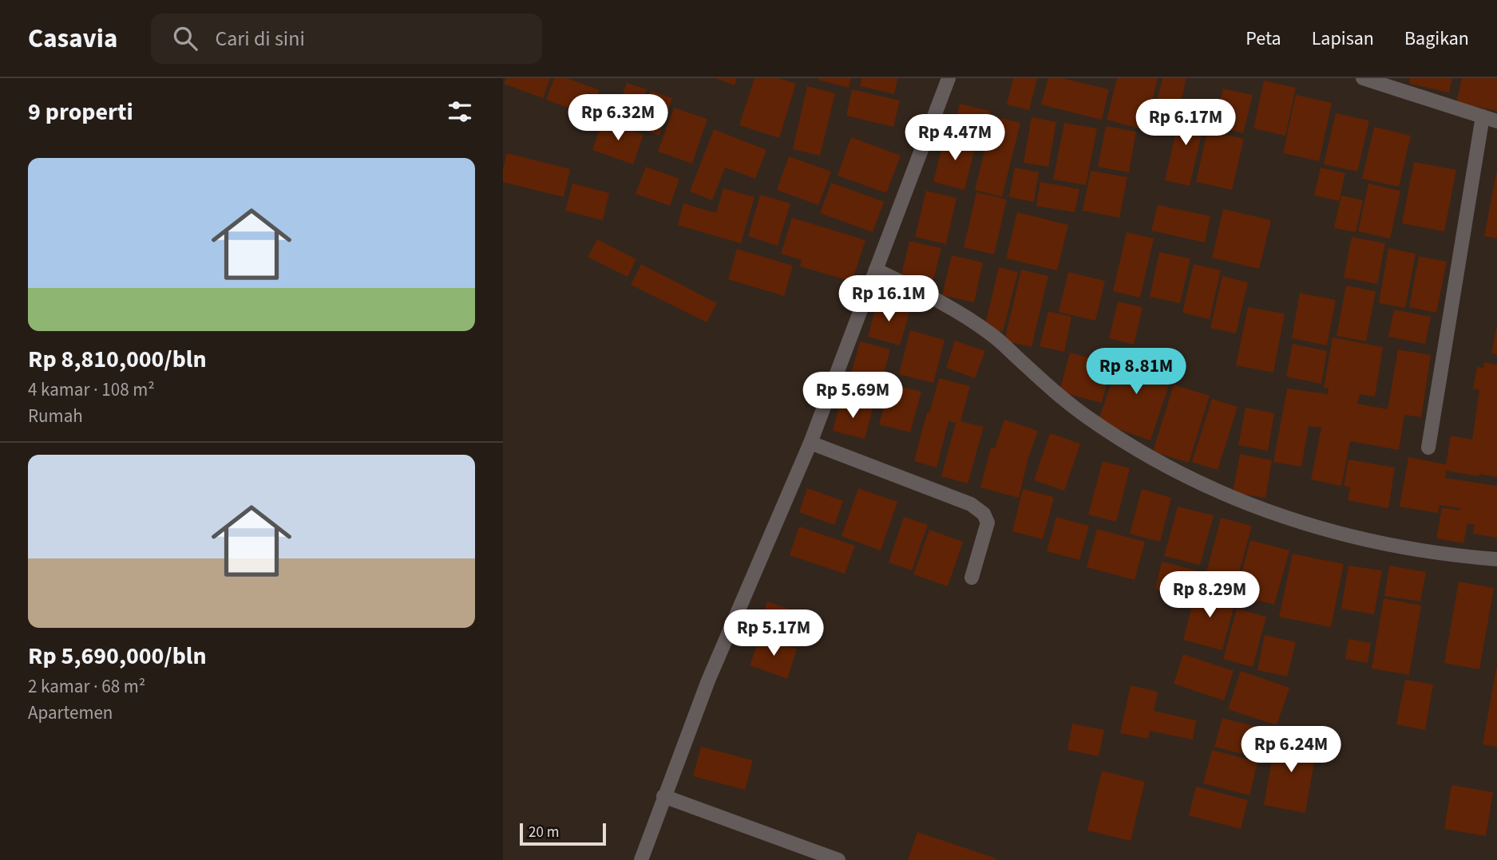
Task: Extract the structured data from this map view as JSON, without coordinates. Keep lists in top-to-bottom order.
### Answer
{
  "scale_bar": "20 m",
  "page": {
    "header": "Casavia",
    "search": "Cari di sini",
    "nav": ["Peta", "Lapisan", "Bagikan"],
    "heading": "9 properti",
    "price": [
      "Rp 6.32M",
      "Rp 6.17M",
      "Rp 4.47M",
      "Rp 16.1M",
      "Rp 8.81M",
      "Rp 5.69M",
      "Rp 8.29M",
      "Rp 5.17M",
      "Rp 6.24M"
    ],
    "list": [
      {
        "name": "Rp 8,810,000/bln",
        "note": "4 kamar · 108 m² · Rumah"
      },
      {
        "name": "Rp 5,690,000/bln",
        "note": "2 kamar · 68 m² · Apartemen"
      }
    ],
    "scale": "20 m"
  }
}
